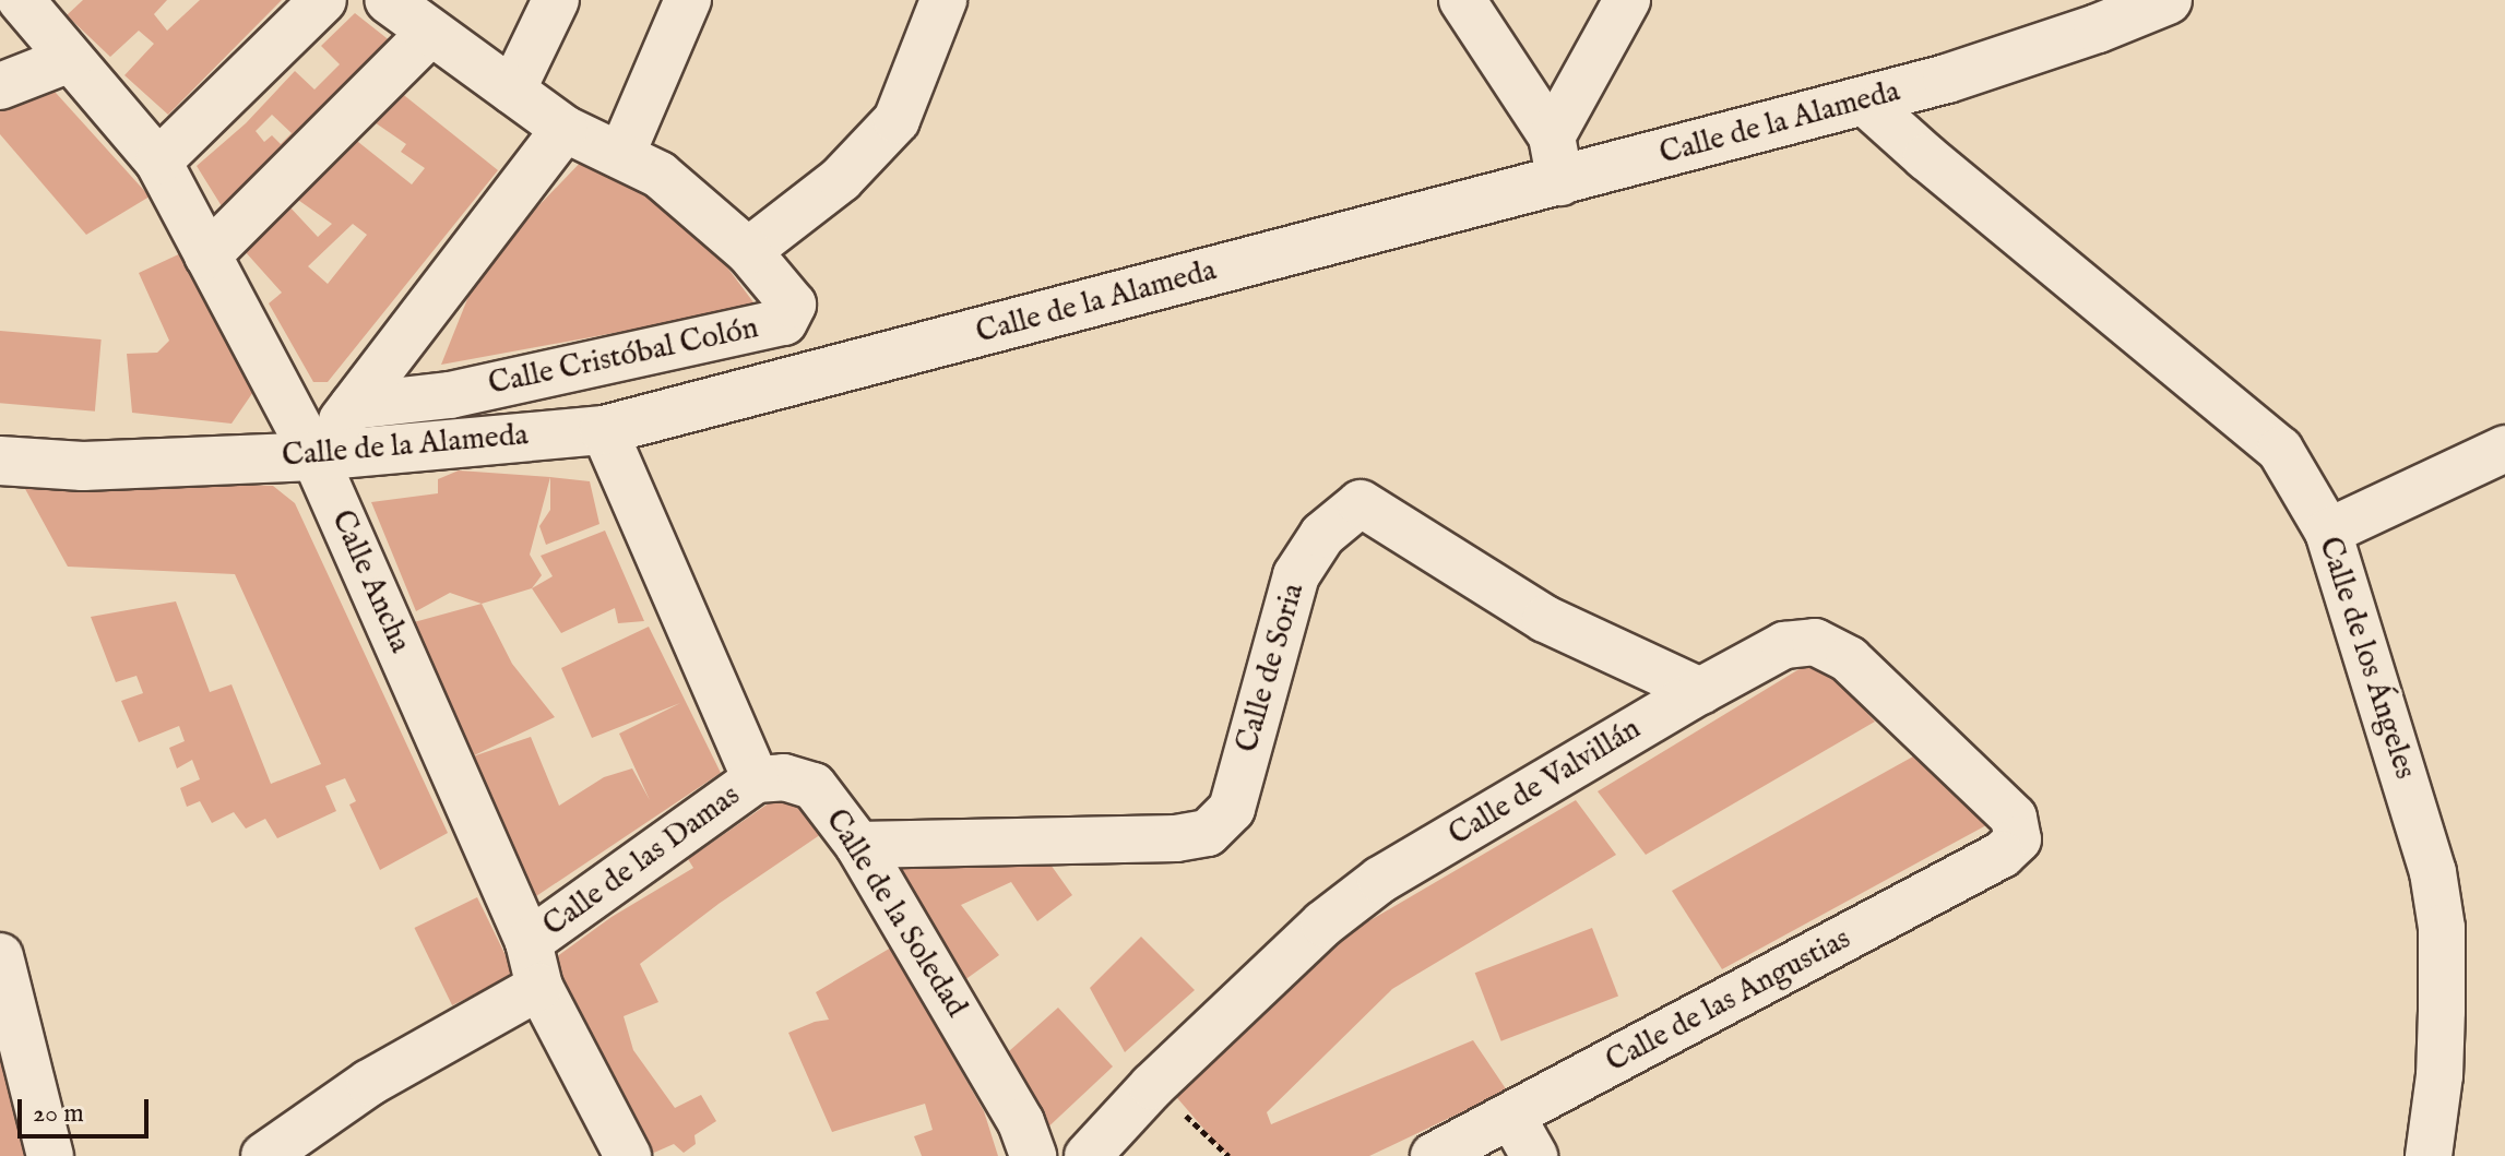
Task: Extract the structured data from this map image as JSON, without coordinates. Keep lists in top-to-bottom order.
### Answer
{
  "streets": {
    "street": [
      "Calle de la Alameda",
      "Calle Cristóbal Colón",
      "Calle Ancha",
      "Calle de los Ángeles",
      "Calle de Soria",
      "Calle de Valvillán",
      "Calle de las Damas",
      "Calle de la Soledad",
      "Calle de las Angustias"
    ]
  },
  "crossings": [
    ["Calle de la Alameda", "Calle Ancha"],
    ["Calle de la Alameda", "Calle de los Ángeles"],
    ["Calle Ancha", "Calle de las Damas"],
    ["Calle de Soria", "Calle de Valvillán"],
    ["Calle de Soria", "Calle de la Soledad"],
    ["Calle de Valvillán", "Calle de las Angustias"],
    ["Calle de las Damas", "Calle de la Soledad"]
  ],
  "scale_bar": "20 m"
}
